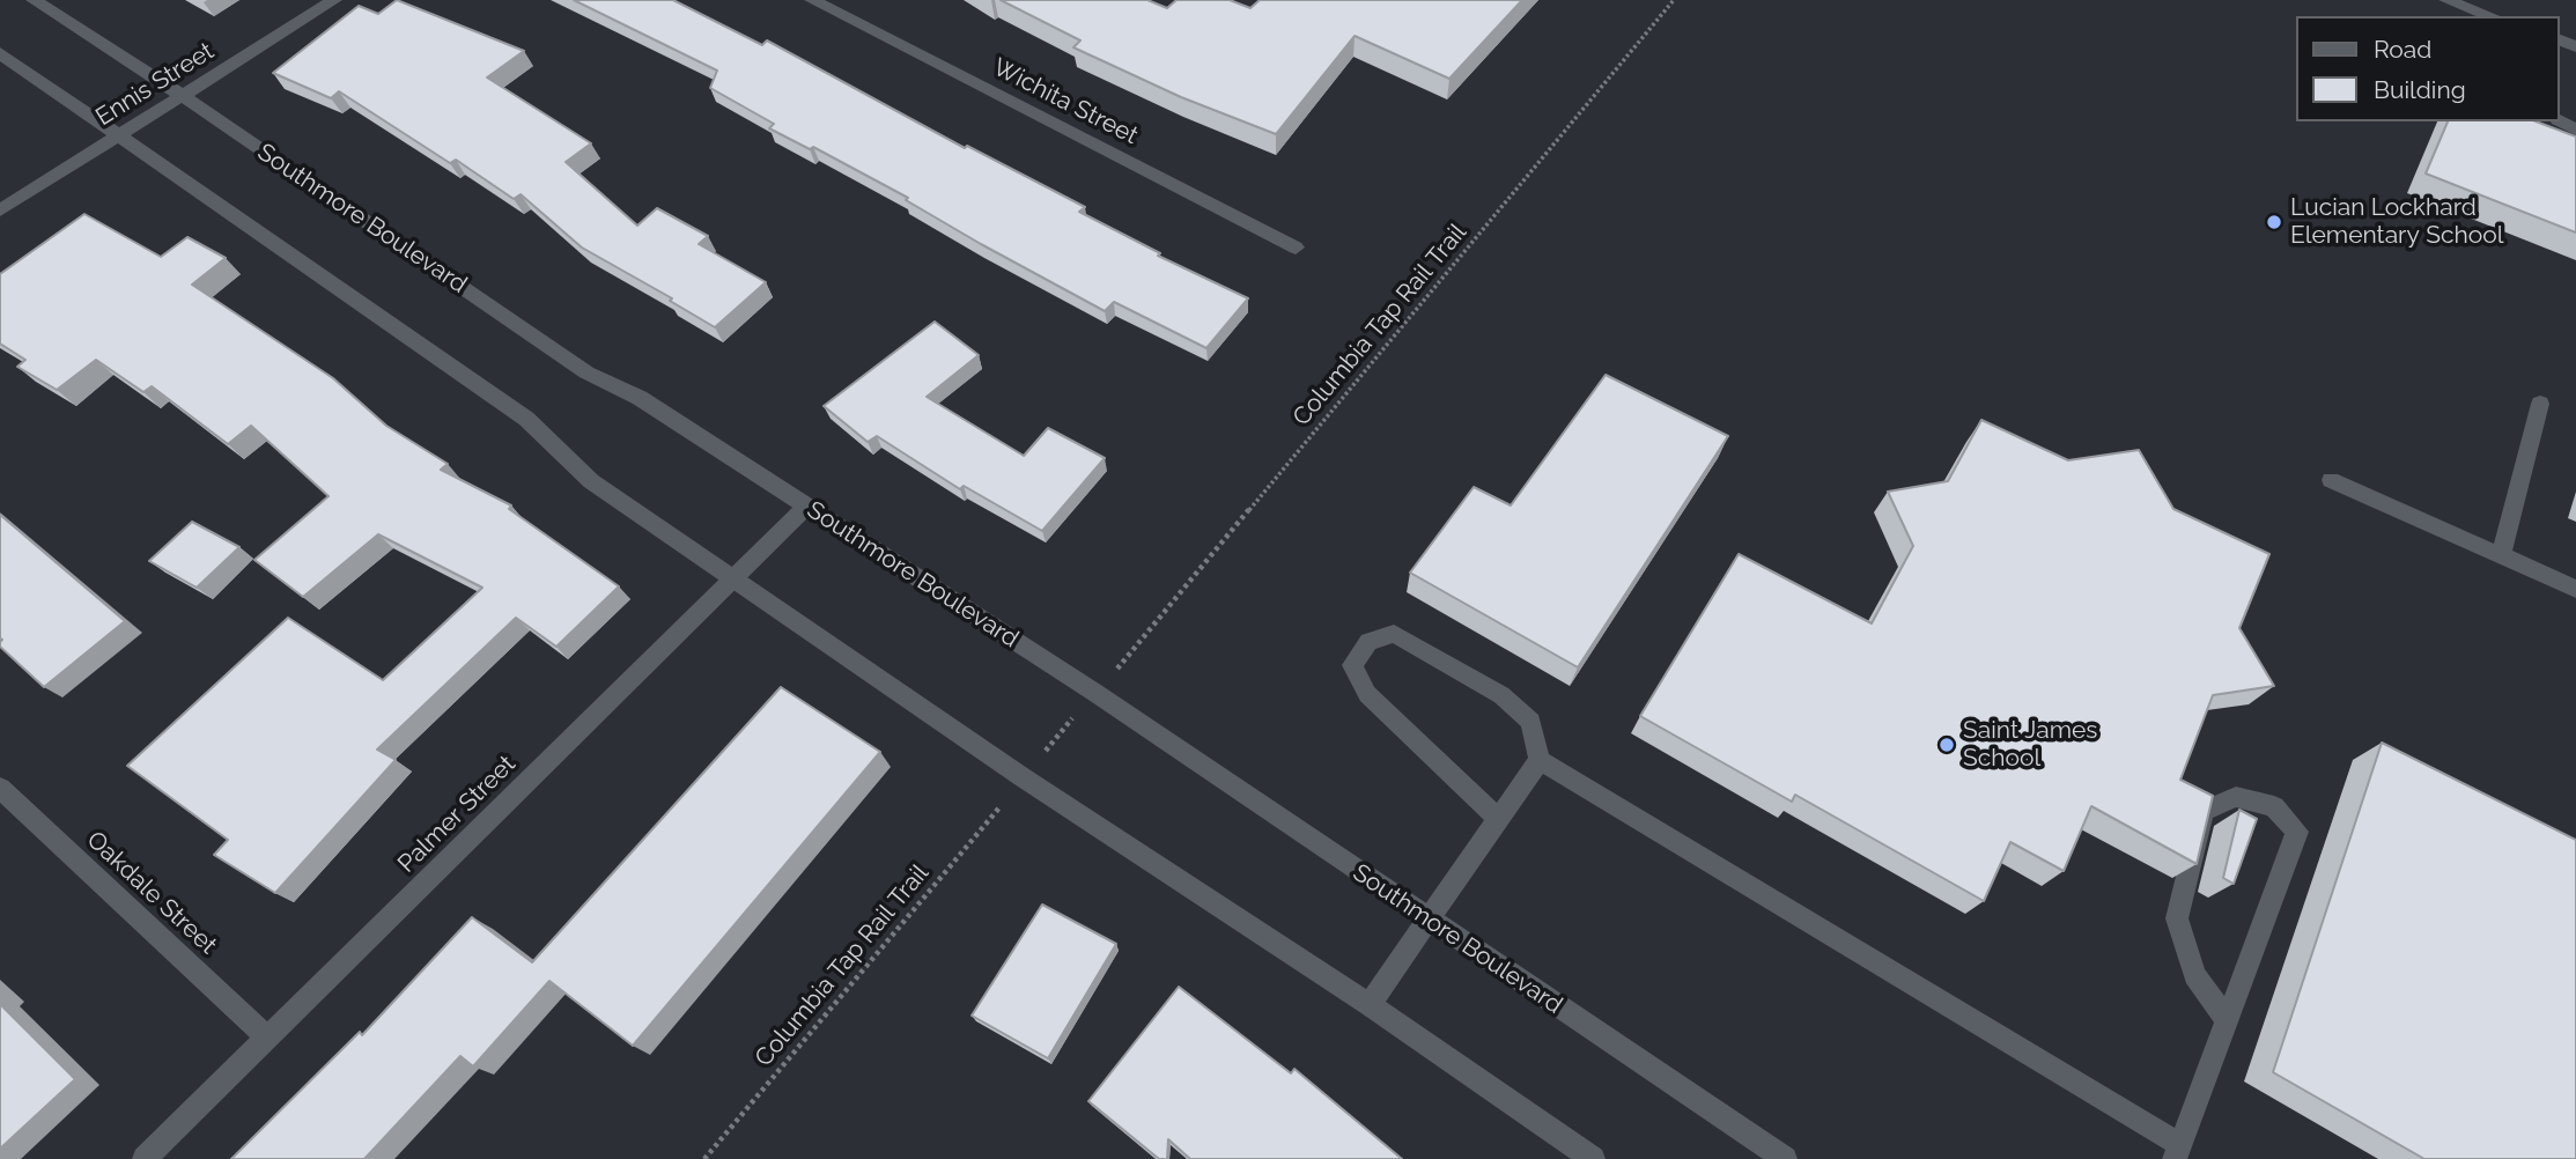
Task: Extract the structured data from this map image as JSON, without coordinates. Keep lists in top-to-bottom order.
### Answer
{
  "streets": {
    "street": [
      "Ennis Street",
      "Wichita Street",
      "Southmore Boulevard",
      "Palmer Street",
      "Oakdale Street"
    ],
    "path": ["Columbia Tap Rail Trail"]
  },
  "crossings": [
    ["Ennis Street", "Southmore Boulevard"],
    ["Southmore Boulevard", "Palmer Street"],
    ["Palmer Street", "Oakdale Street"]
  ],
  "places": ["Lucian Lockhard Elementary School", "Saint James School"],
  "legend": ["Road", "Building"]
}
